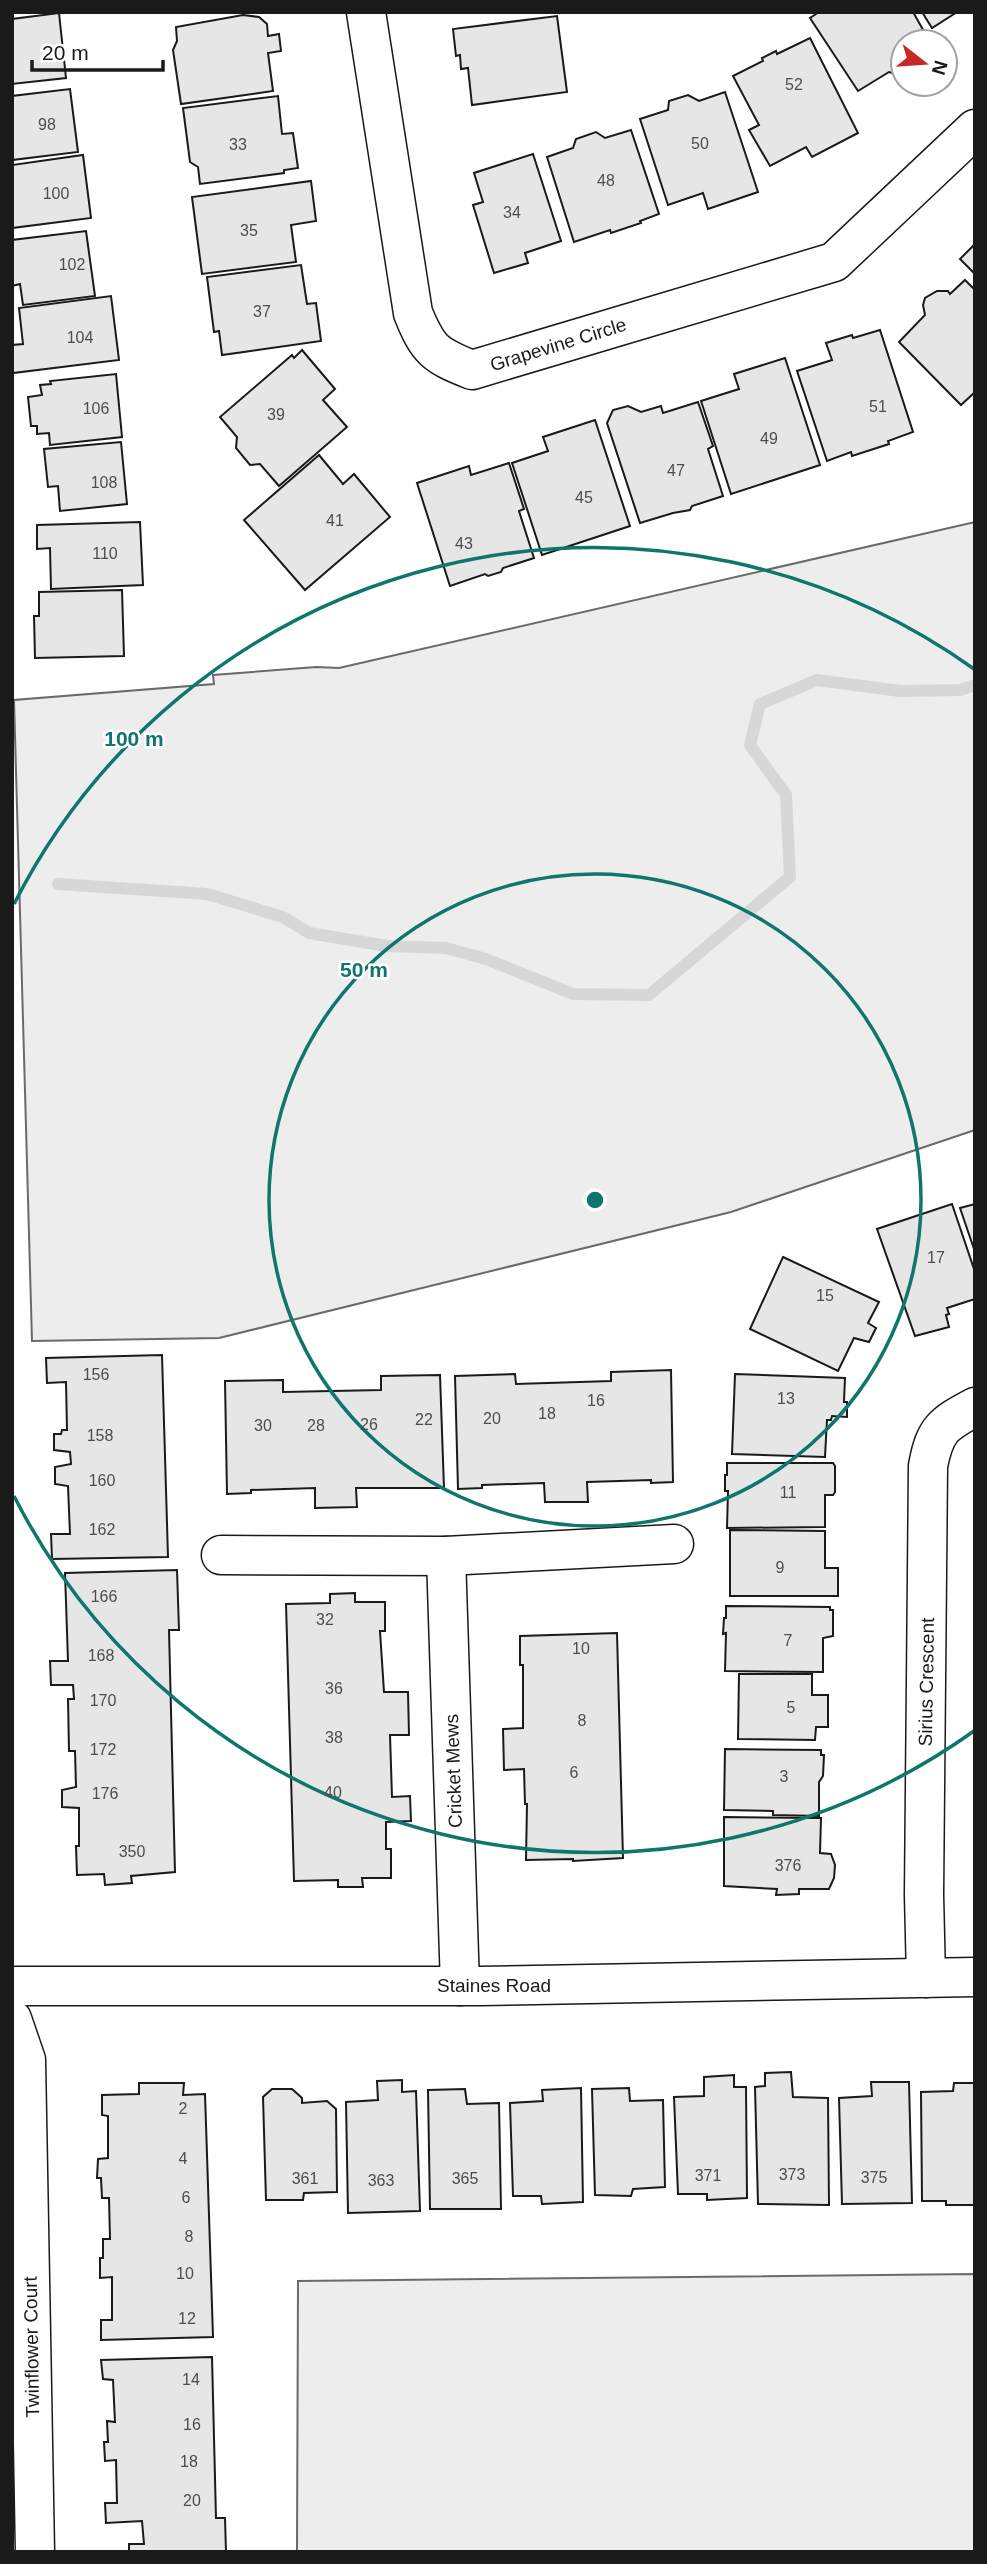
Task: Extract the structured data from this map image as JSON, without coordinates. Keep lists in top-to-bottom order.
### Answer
{
  "streets": {
    "street": [
      "Grapevine Circle",
      "Sirius Crescent",
      "Cricket Mews",
      "Staines Road",
      "Twinflower Court"
    ]
  },
  "crossings": [
    ["Sirius Crescent", "Staines Road"],
    ["Cricket Mews", "Staines Road"]
  ],
  "house_numbers": [
    "52",
    "98",
    "50",
    "33",
    "48",
    "100",
    "34",
    "35",
    "102",
    "37",
    "104",
    "51",
    "106",
    "39",
    "49",
    "47",
    "108",
    "45",
    "41",
    "43",
    "110",
    "17",
    "15",
    "156",
    "13",
    "16",
    "18",
    "20",
    "22",
    "26",
    "30",
    "28",
    "158",
    "160",
    "11",
    "162",
    "9",
    "166",
    "32",
    "7",
    "10",
    "168",
    "36",
    "170",
    "5",
    "8",
    "38",
    "172",
    "6",
    "3",
    "40",
    "176",
    "350",
    "376",
    "2",
    "4",
    "373",
    "371",
    "375",
    "361",
    "365",
    "363",
    "6",
    "8",
    "10",
    "12",
    "14",
    "16",
    "18",
    "20"
  ],
  "scale_bar": "20 m",
  "north": "right",
  "rings": ["100 m", "50 m"]
}
